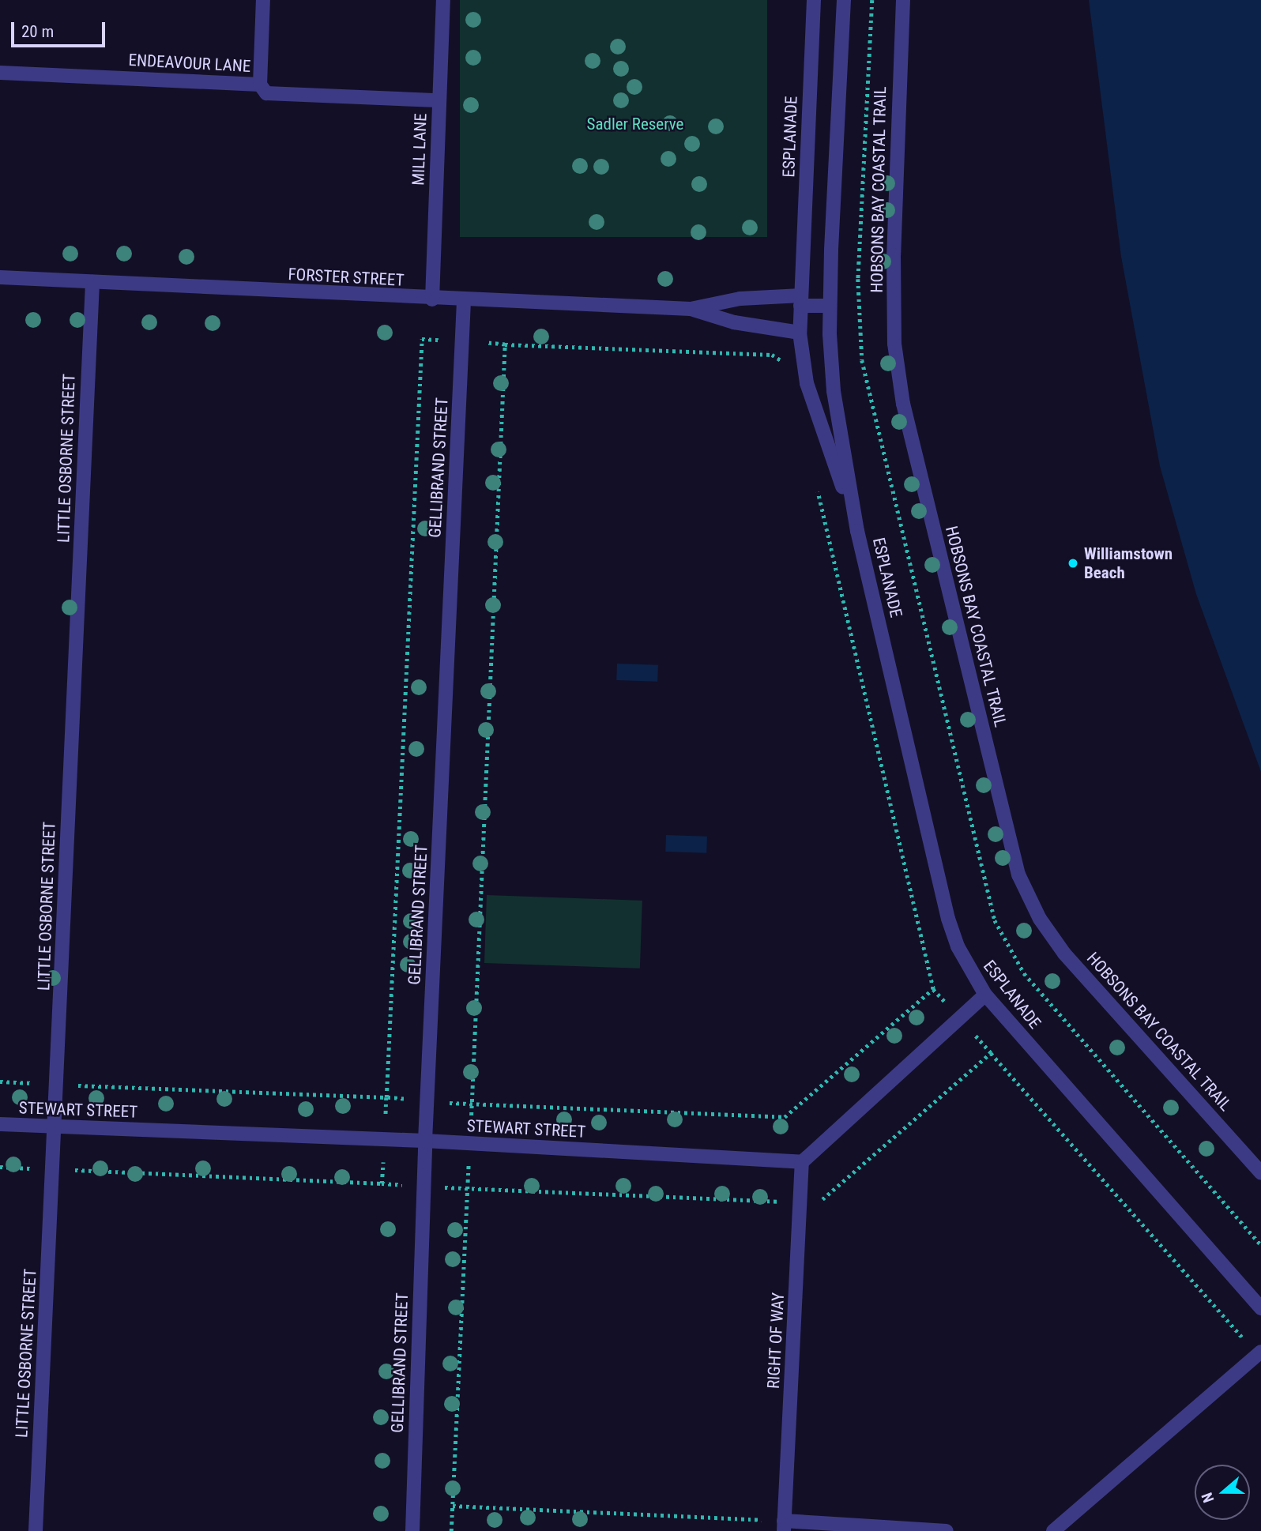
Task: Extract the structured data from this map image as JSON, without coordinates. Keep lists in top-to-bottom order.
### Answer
{
  "streets": {
    "street": [
      "ENDEAVOUR LANE",
      "ESPLANADE",
      "MILL LANE",
      "HOBSONS BAY COASTAL TRAIL",
      "FORSTER STREET",
      "LITTLE OSBORNE STREET",
      "GELLIBRAND STREET",
      "STEWART STREET",
      "RIGHT OF WAY"
    ]
  },
  "crossings": [
    ["ENDEAVOUR LANE", "MILL LANE"],
    ["ESPLANADE", "FORSTER STREET"],
    ["MILL LANE", "FORSTER STREET"],
    ["FORSTER STREET", "LITTLE OSBORNE STREET"],
    ["FORSTER STREET", "GELLIBRAND STREET"],
    ["LITTLE OSBORNE STREET", "STEWART STREET"],
    ["GELLIBRAND STREET", "STEWART STREET"],
    ["STEWART STREET", "RIGHT OF WAY"]
  ],
  "parks": ["Sadler Reserve"],
  "places": ["Williamstown Beach"],
  "scale_bar": "20 m",
  "north": "left"
}
